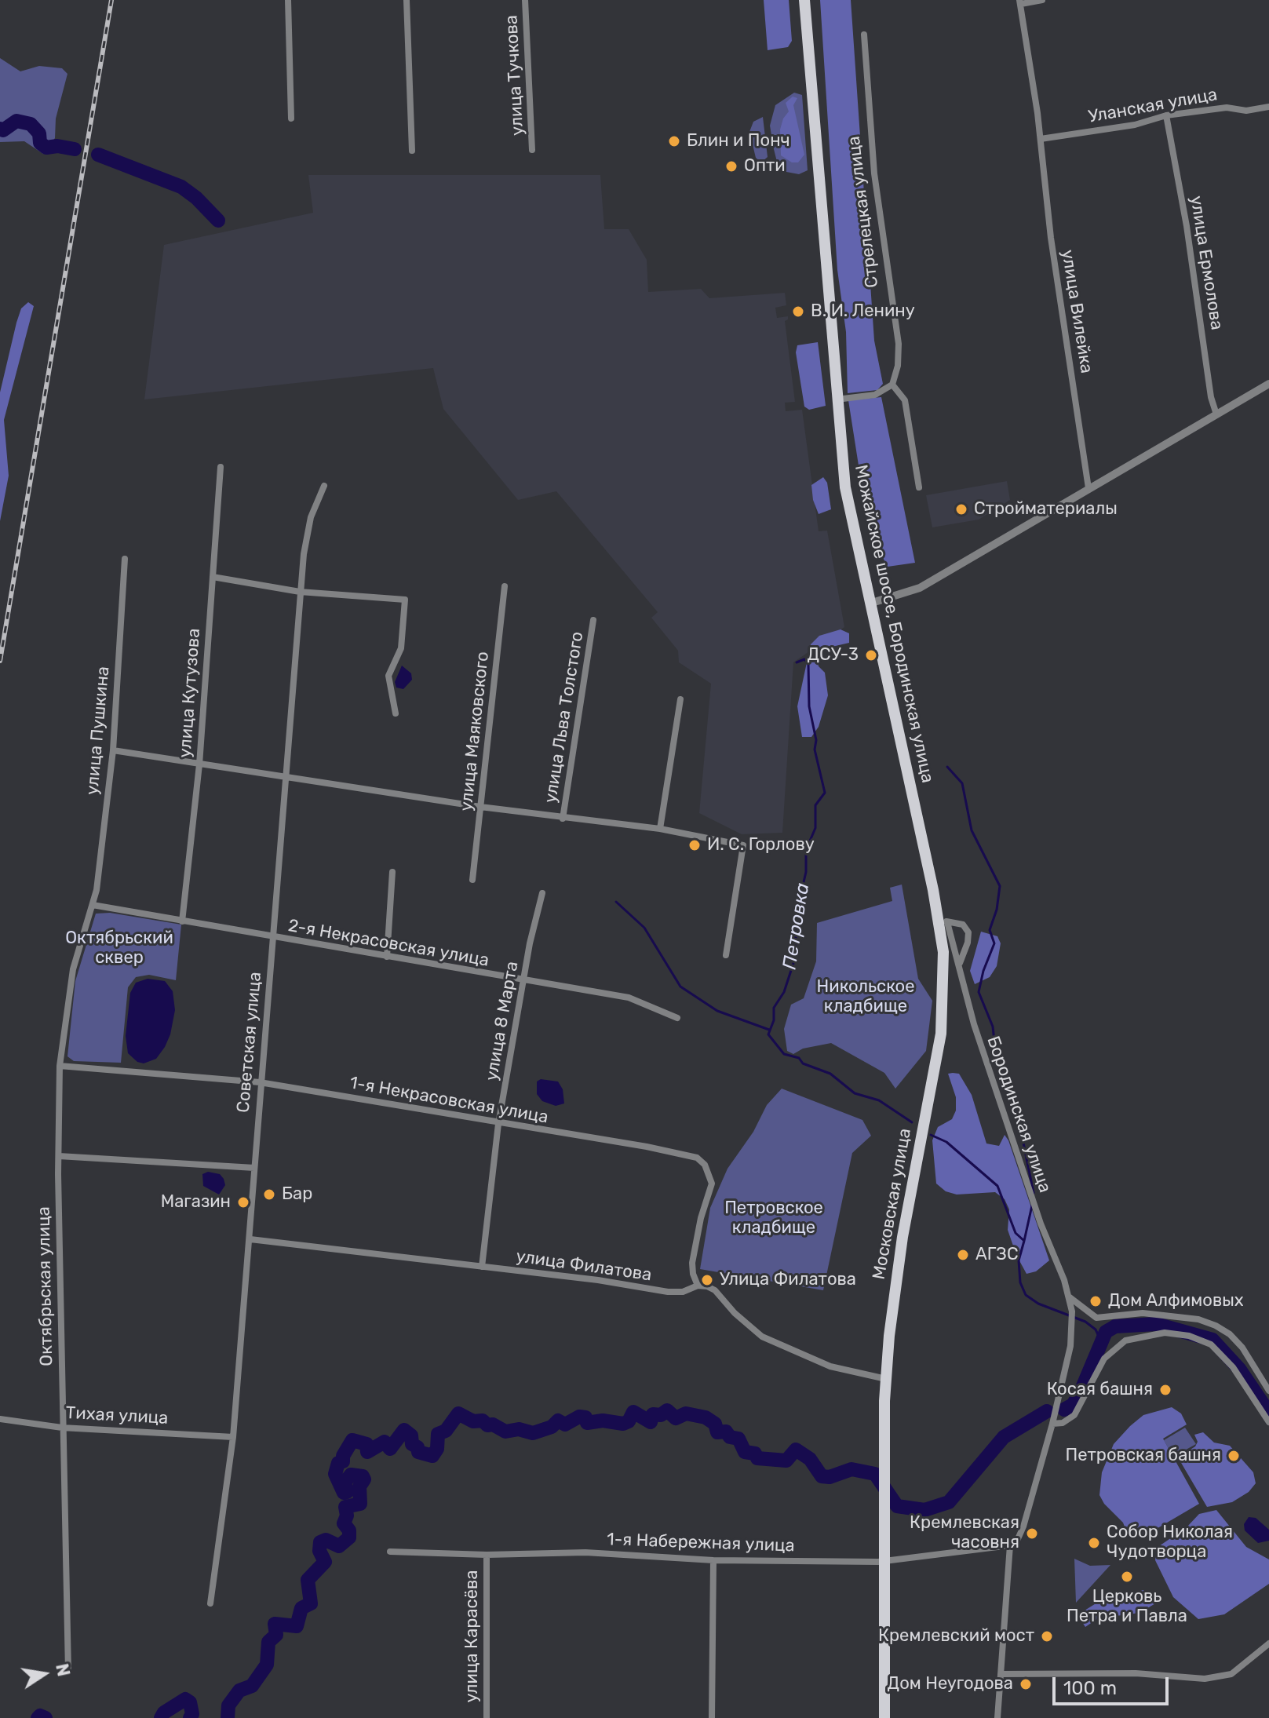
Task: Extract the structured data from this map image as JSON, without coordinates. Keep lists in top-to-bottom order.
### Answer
{
  "streets": {
    "main road": ["Можайское шоссе, Бородинская улица", "Московская улица"],
    "street": [
      "улица Тучкова",
      "Уланская улица",
      "Стрелецкая улица",
      "улица Ермолова",
      "улица Вилейка",
      "улица Кутузова",
      "улица Льва Толстого",
      "улица Пушкина",
      "улица Маяковского",
      "2-я Некрасовская улица",
      "улица 8 Марта",
      "Советская улица",
      "1-я Некрасовская улица",
      "Бородинская улица",
      "улица Филатова",
      "Октябрьская улица",
      "Тихая улица",
      "1-я Набережная улица",
      "улица Карасёва"
    ]
  },
  "crossings": [
    ["Уланская улица", "улица Ермолова"],
    ["Уланская улица", "улица Вилейка"],
    ["Можайское шоссе, Бородинская улица", "Бородинская улица"],
    ["Можайское шоссе, Бородинская улица", "Московская улица"],
    ["улица Кутузова", "2-я Некрасовская улица"],
    ["улица Пушкина", "2-я Некрасовская улица"],
    ["улица Пушкина", "Октябрьская улица"],
    ["2-я Некрасовская улица", "улица 8 Марта"],
    ["2-я Некрасовская улица", "Советская улица"],
    ["2-я Некрасовская улица", "Октябрьская улица"],
    ["улица 8 Марта", "1-я Некрасовская улица"],
    ["улица 8 Марта", "улица Филатова"],
    ["Советская улица", "1-я Некрасовская улица"],
    ["Советская улица", "улица Филатова"],
    ["Советская улица", "Тихая улица"],
    ["1-я Некрасовская улица", "улица Филатова"],
    ["1-я Некрасовская улица", "Октябрьская улица"],
    ["Московская улица", "1-я Набережная улица"],
    ["Октябрьская улица", "Тихая улица"],
    ["1-я Набережная улица", "улица Карасёва"]
  ],
  "water": ["Петровка"],
  "parks": ["Октябрьский сквер", "Никольское кладбище", "Петровское кладбище"],
  "places": [
    "Блин и Понч",
    "Опти",
    "В. И. Ленину",
    "Стройматериалы",
    "ДСУ-3",
    "И. С. Горлову",
    "Бар",
    "Магазин",
    "АГЗС",
    "Улица Филатова",
    "Дом Алфимовых",
    "Косая башня",
    "Петровская башня",
    "Кремлевская часовня",
    "Собор Николая Чудотворца",
    "Церковь Петра и Павла",
    "Кремлевский мост",
    "Дом Неугодова"
  ],
  "scale_bar": "100 m",
  "north": "right"
}
